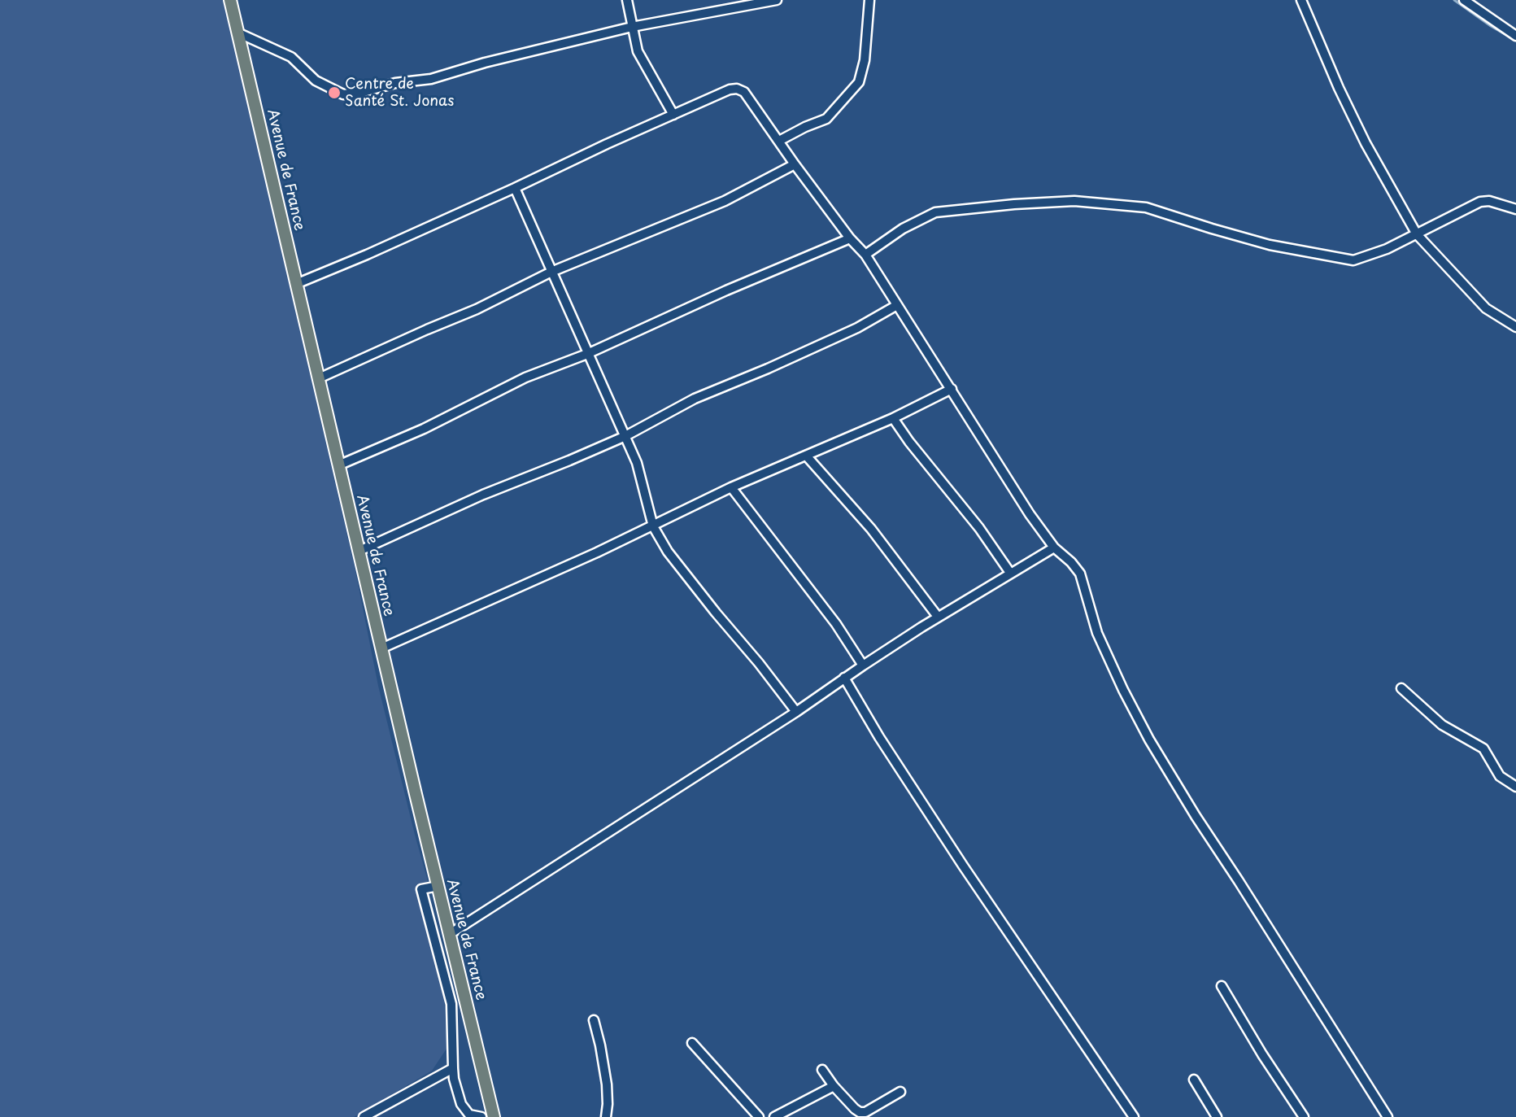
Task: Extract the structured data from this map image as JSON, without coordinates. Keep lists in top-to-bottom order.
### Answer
{
  "streets": {
    "main road": ["Avenue de France"]
  },
  "places": ["Centre de Santé St. Jonas"]
}
